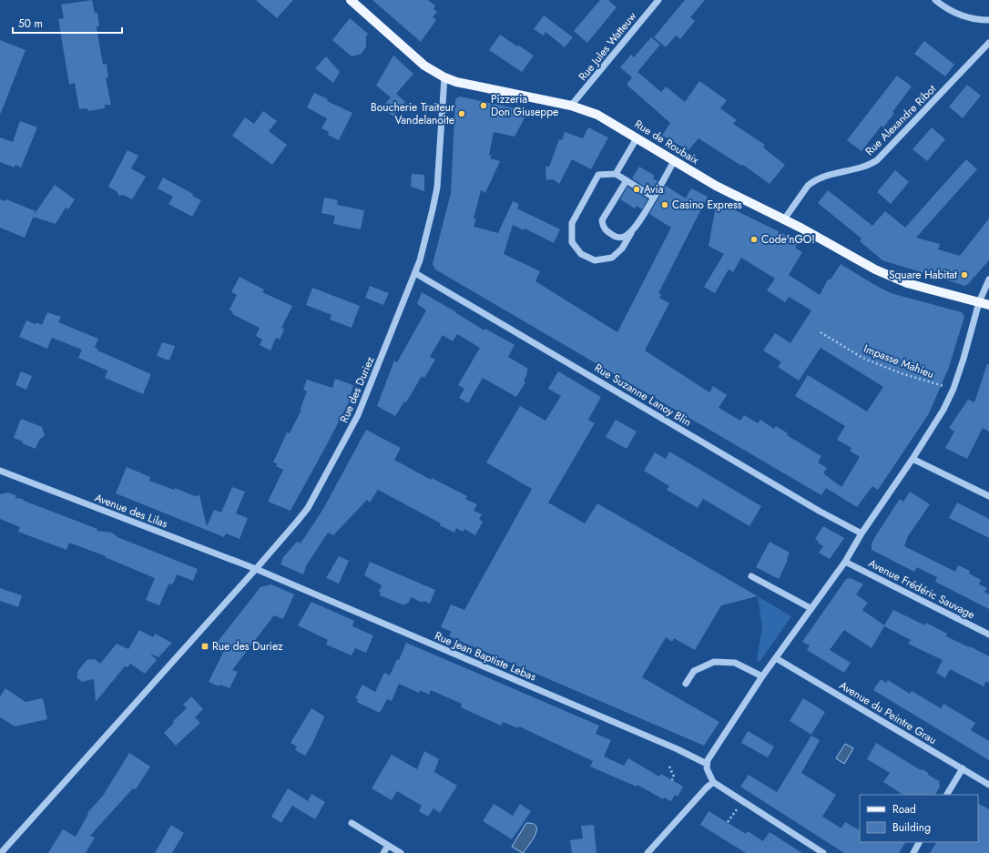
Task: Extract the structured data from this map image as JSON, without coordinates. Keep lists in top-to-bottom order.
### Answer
{
  "streets": {
    "main road": ["Rue de Roubaix"],
    "street": [
      "Rue Jules Watteuw",
      "Rue Alexandre Ribot",
      "Rue des Duriez",
      "Rue Suzanne Lanoy Blin",
      "Avenue des Lilas",
      "Avenue Frédéric Sauvage",
      "Rue Jean Baptiste Lebas",
      "Avenue du Peintre Grau"
    ],
    "path": ["Impasse Mahieu"]
  },
  "crossings": [
    ["Rue Jules Watteuw", "Rue de Roubaix"],
    ["Rue Alexandre Ribot", "Rue de Roubaix"],
    ["Rue de Roubaix", "Rue des Duriez"],
    ["Rue des Duriez", "Rue Suzanne Lanoy Blin"],
    ["Rue des Duriez", "Avenue des Lilas"],
    ["Rue des Duriez", "Rue Jean Baptiste Lebas"],
    ["Avenue des Lilas", "Rue Jean Baptiste Lebas"]
  ],
  "places": {
    "other": [
      "Pizzeria Don Giuseppe",
      "Boucherie Traiteur Vandelanoite",
      "Avia",
      "Casino Express",
      "Code'nGO!",
      "Square Habitat"
    ],
    "transit": ["Rue des Duriez"]
  },
  "legend": ["Road", "Building"],
  "scale_bar": "50 m"
}
